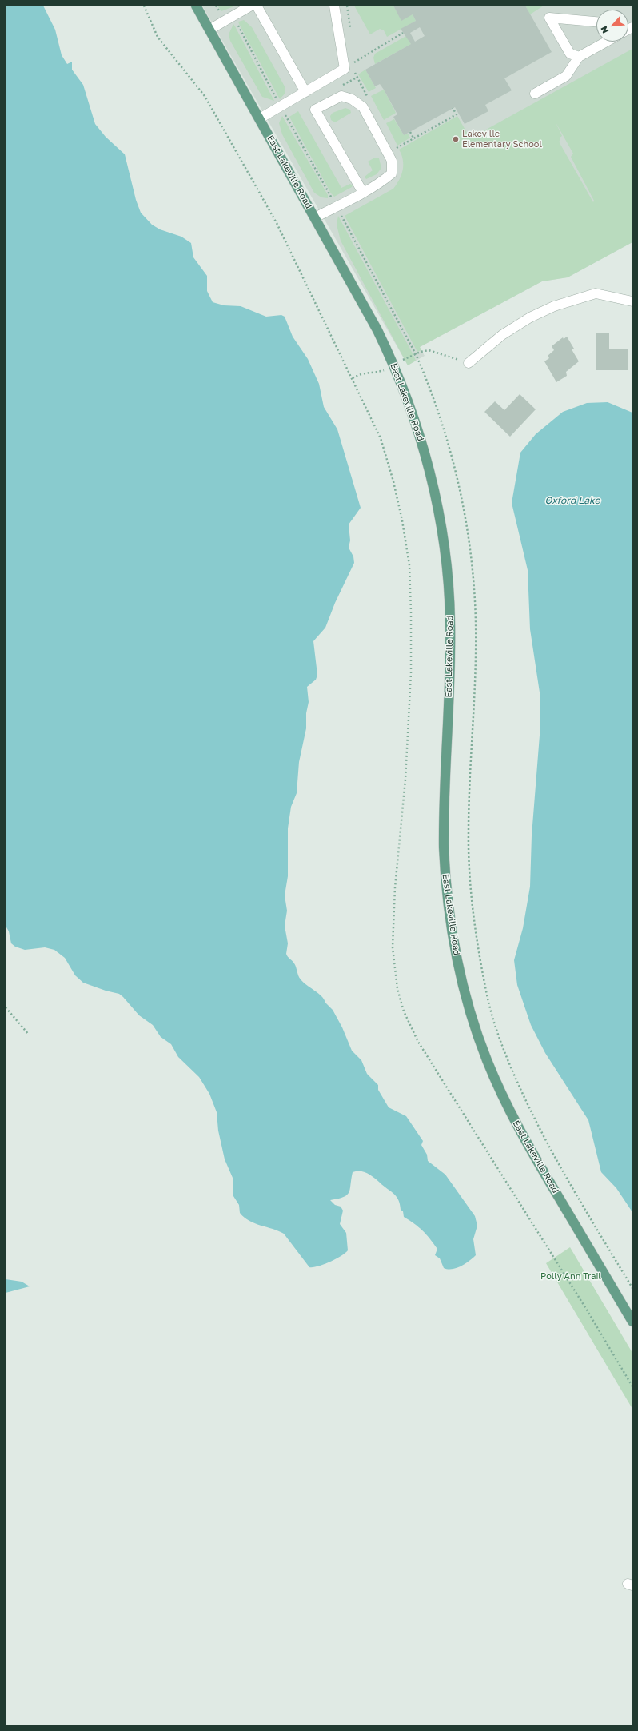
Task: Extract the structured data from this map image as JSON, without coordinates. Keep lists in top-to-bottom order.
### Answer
{
  "streets": {
    "main road": ["East Lakeville Road"]
  },
  "water": ["Oxford Lake"],
  "parks": ["Polly Ann Trail"],
  "places": ["Lakeville Elementary School"],
  "north": "bottom left"
}
